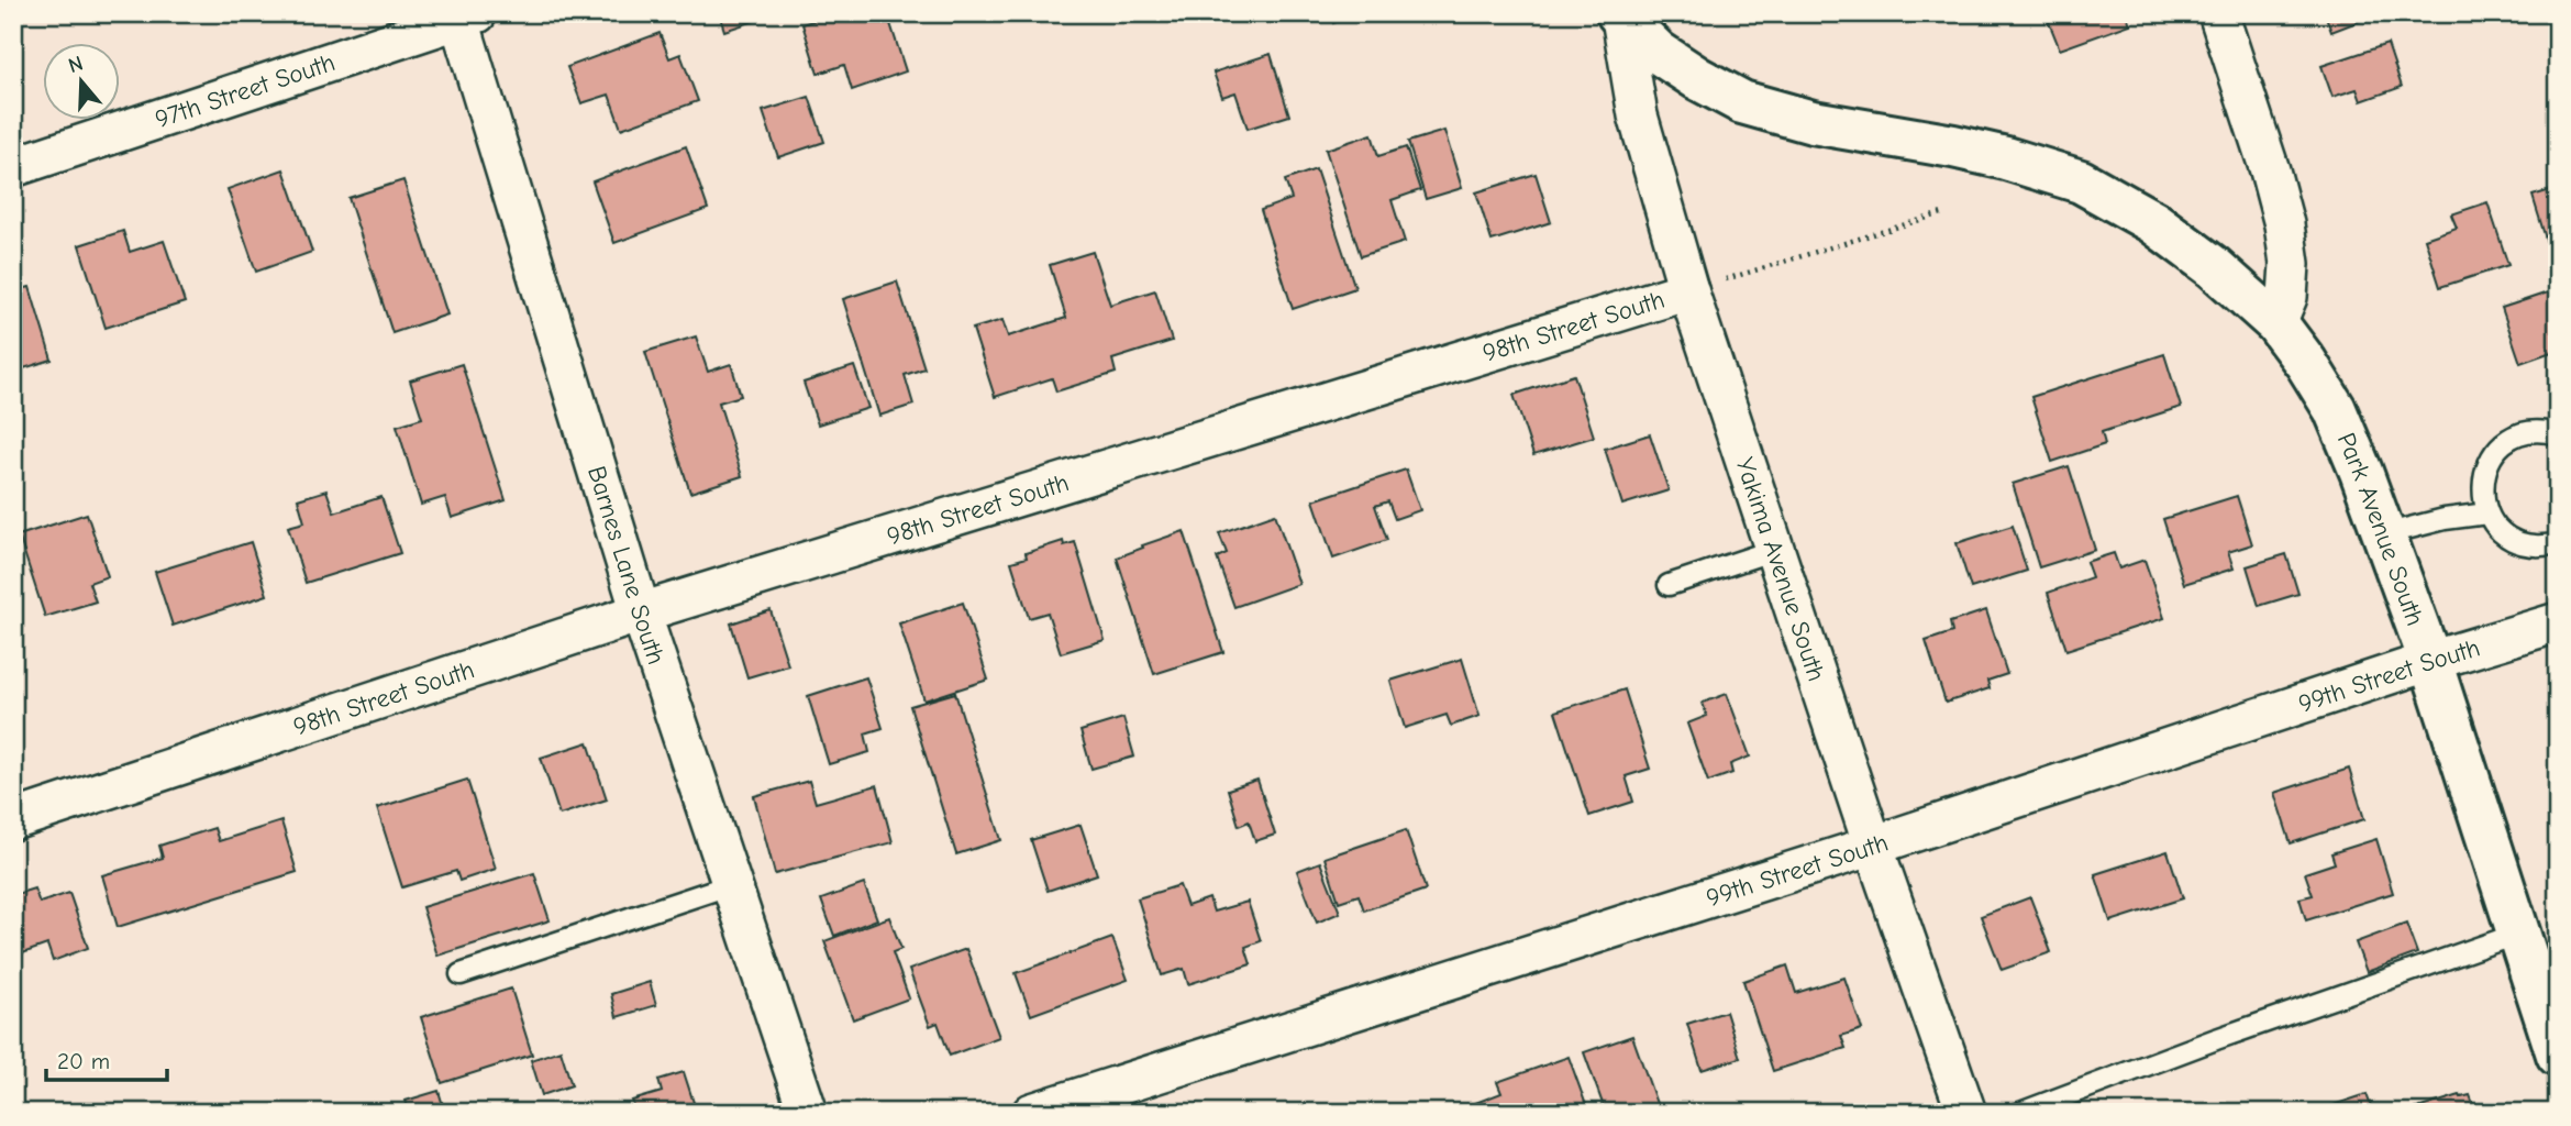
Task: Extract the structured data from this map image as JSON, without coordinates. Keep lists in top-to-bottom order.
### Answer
{
  "streets": {
    "main road": ["Park Avenue South", "Yakima Avenue South"],
    "street": [
      "97th Street South",
      "98th Street South",
      "Barnes Lane South",
      "99th Street South"
    ]
  },
  "crossings": [
    ["97th Street South", "Barnes Lane South"],
    ["98th Street South", "Barnes Lane South"],
    ["98th Street South", "Yakima Avenue South"],
    ["Park Avenue South", "Yakima Avenue South"],
    ["Park Avenue South", "99th Street South"],
    ["Yakima Avenue South", "99th Street South"]
  ],
  "scale_bar": "20 m",
  "north": "top"
}
